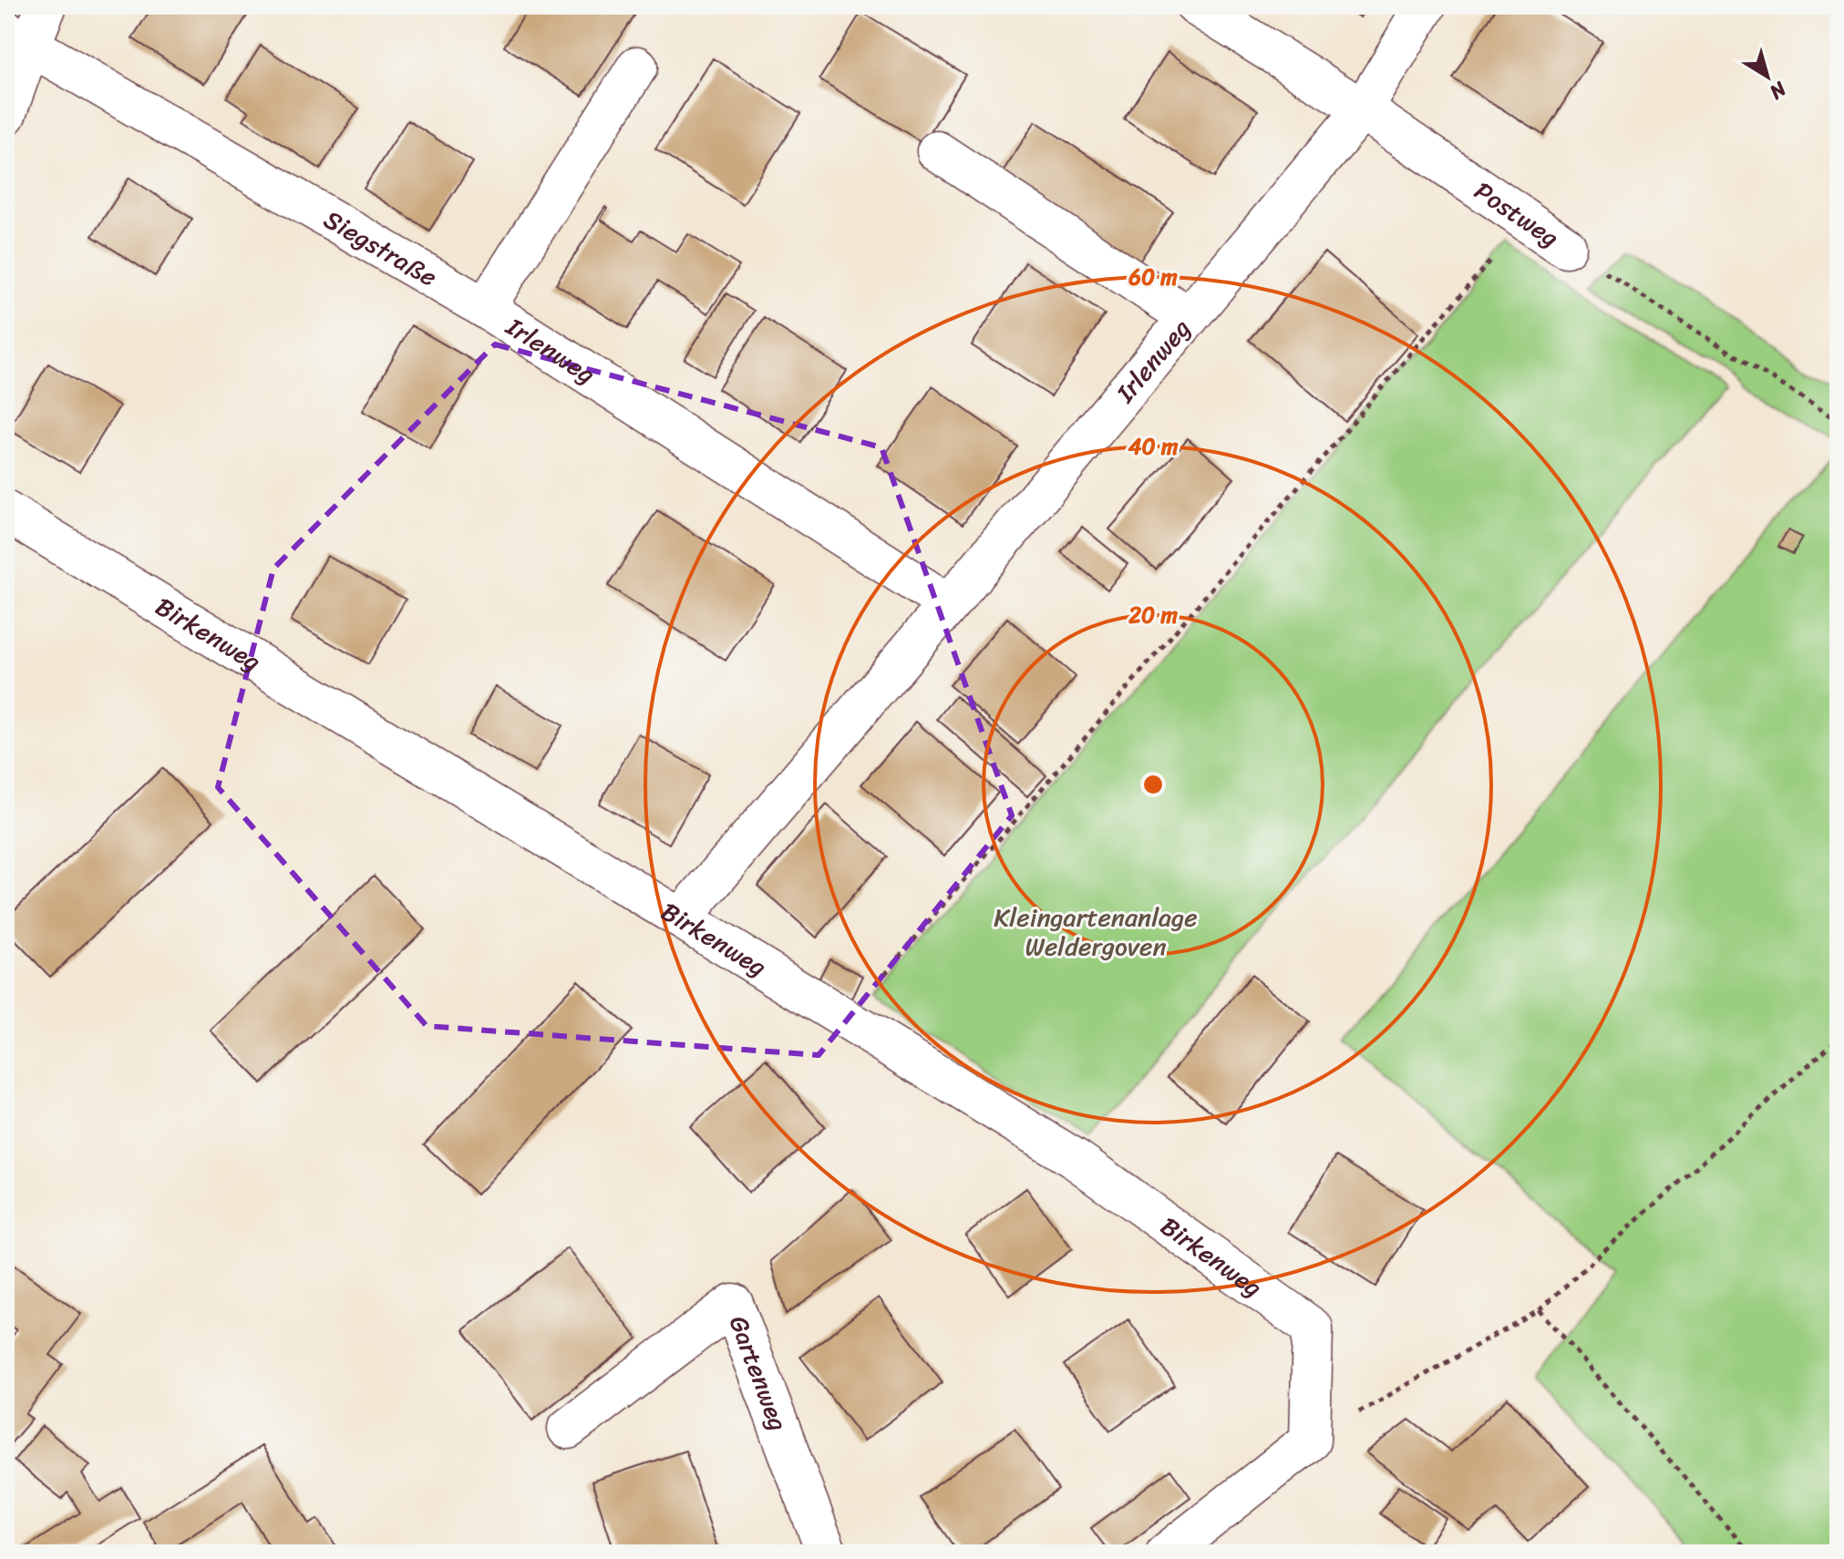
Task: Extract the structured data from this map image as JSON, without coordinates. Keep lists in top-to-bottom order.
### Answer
{
  "streets": {
    "street": [
      "Postweg",
      "Siegstraße",
      "Irlenweg",
      "Birkenweg",
      "Gartenweg"
    ]
  },
  "crossings": [
    ["Postweg", "Irlenweg"],
    ["Siegstraße", "Irlenweg"],
    ["Irlenweg", "Birkenweg"]
  ],
  "parks": ["Kleingartenanlage Weldergoven"],
  "north": "bottom right",
  "rings": ["60 m", "40 m", "20 m"]
}
